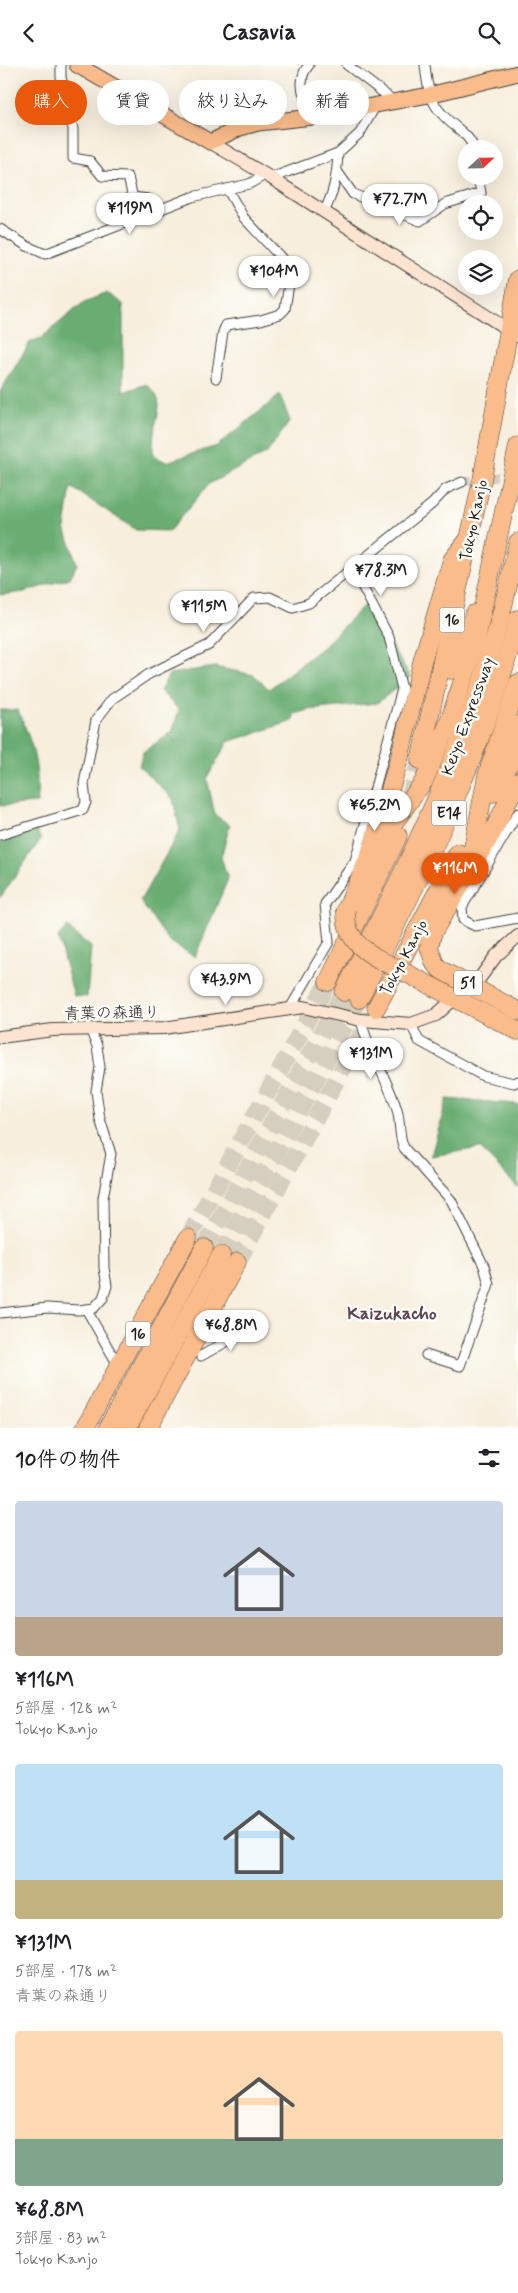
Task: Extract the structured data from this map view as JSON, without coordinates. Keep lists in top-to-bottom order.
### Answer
{
  "streets": {
    "highway": [
      "Tokyo Kanjo",
      "16",
      "Keiyo Expressway",
      "E14",
      "51"
    ],
    "street": ["青葉の森通り"]
  },
  "crossings": [
    ["51", "青葉の森通り"]
  ],
  "districts": ["Kaizukacho"],
  "north": "right",
  "page": {
    "header": "Casavia",
    "chip": [
      "購入",
      "賃貸",
      "絞り込み",
      "新着"
    ],
    "price": [
      "¥72.7M",
      "¥119M",
      "¥104M",
      "¥78.3M",
      "¥115M",
      "¥65.2M",
      "¥116M",
      "¥43.9M",
      "¥131M",
      "¥68.8M"
    ],
    "heading": "10件の物件",
    "list": [
      {
        "name": "¥116M",
        "note": "5部屋 · 128 m² · Tokyo Kanjo"
      },
      {
        "name": "¥131M",
        "note": "5部屋 · 178 m² · 青葉の森通り"
      },
      {
        "name": "¥68.8M",
        "note": "3部屋 · 83 m² · Tokyo Kanjo"
      }
    ]
  }
}
